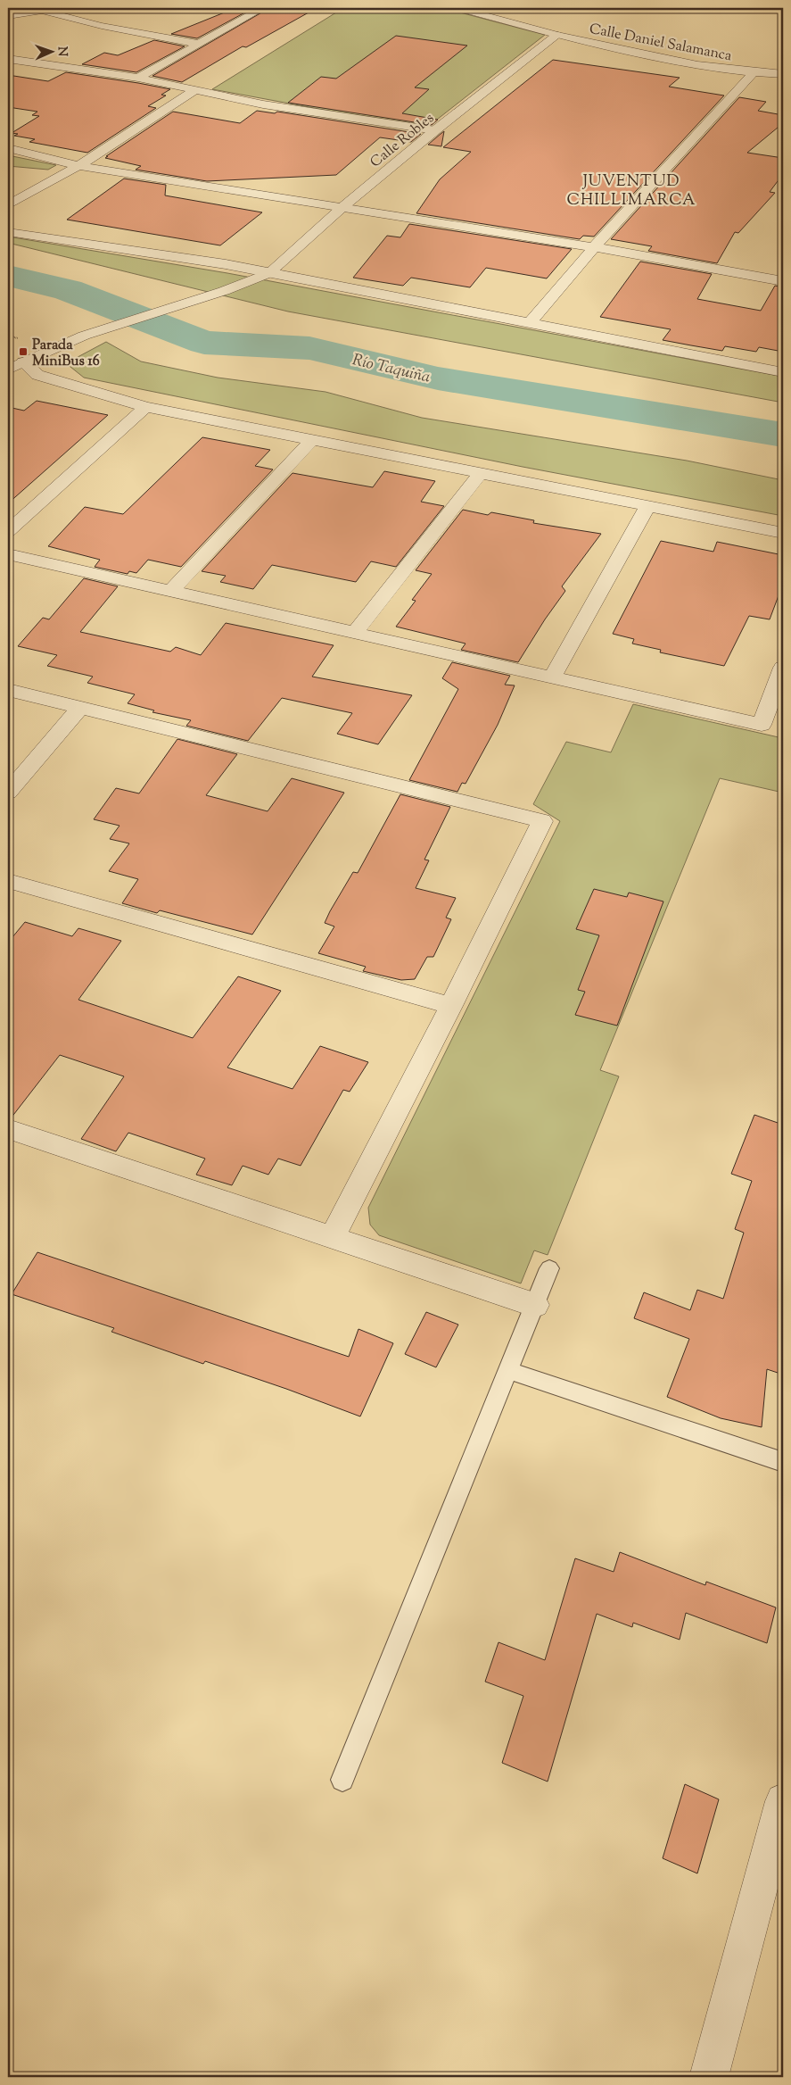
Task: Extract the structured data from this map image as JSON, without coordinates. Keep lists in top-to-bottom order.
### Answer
{
  "streets": {
    "street": ["Calle Daniel Salamanca", "Calle Robles"]
  },
  "crossings": [
    ["Calle Daniel Salamanca", "Calle Robles"]
  ],
  "districts": ["JUVENTUD CHILLIMARCA"],
  "water": ["Río Taquiña"],
  "places": {
    "transit": ["Parada MiniBus 16"]
  },
  "north": "right"
}
